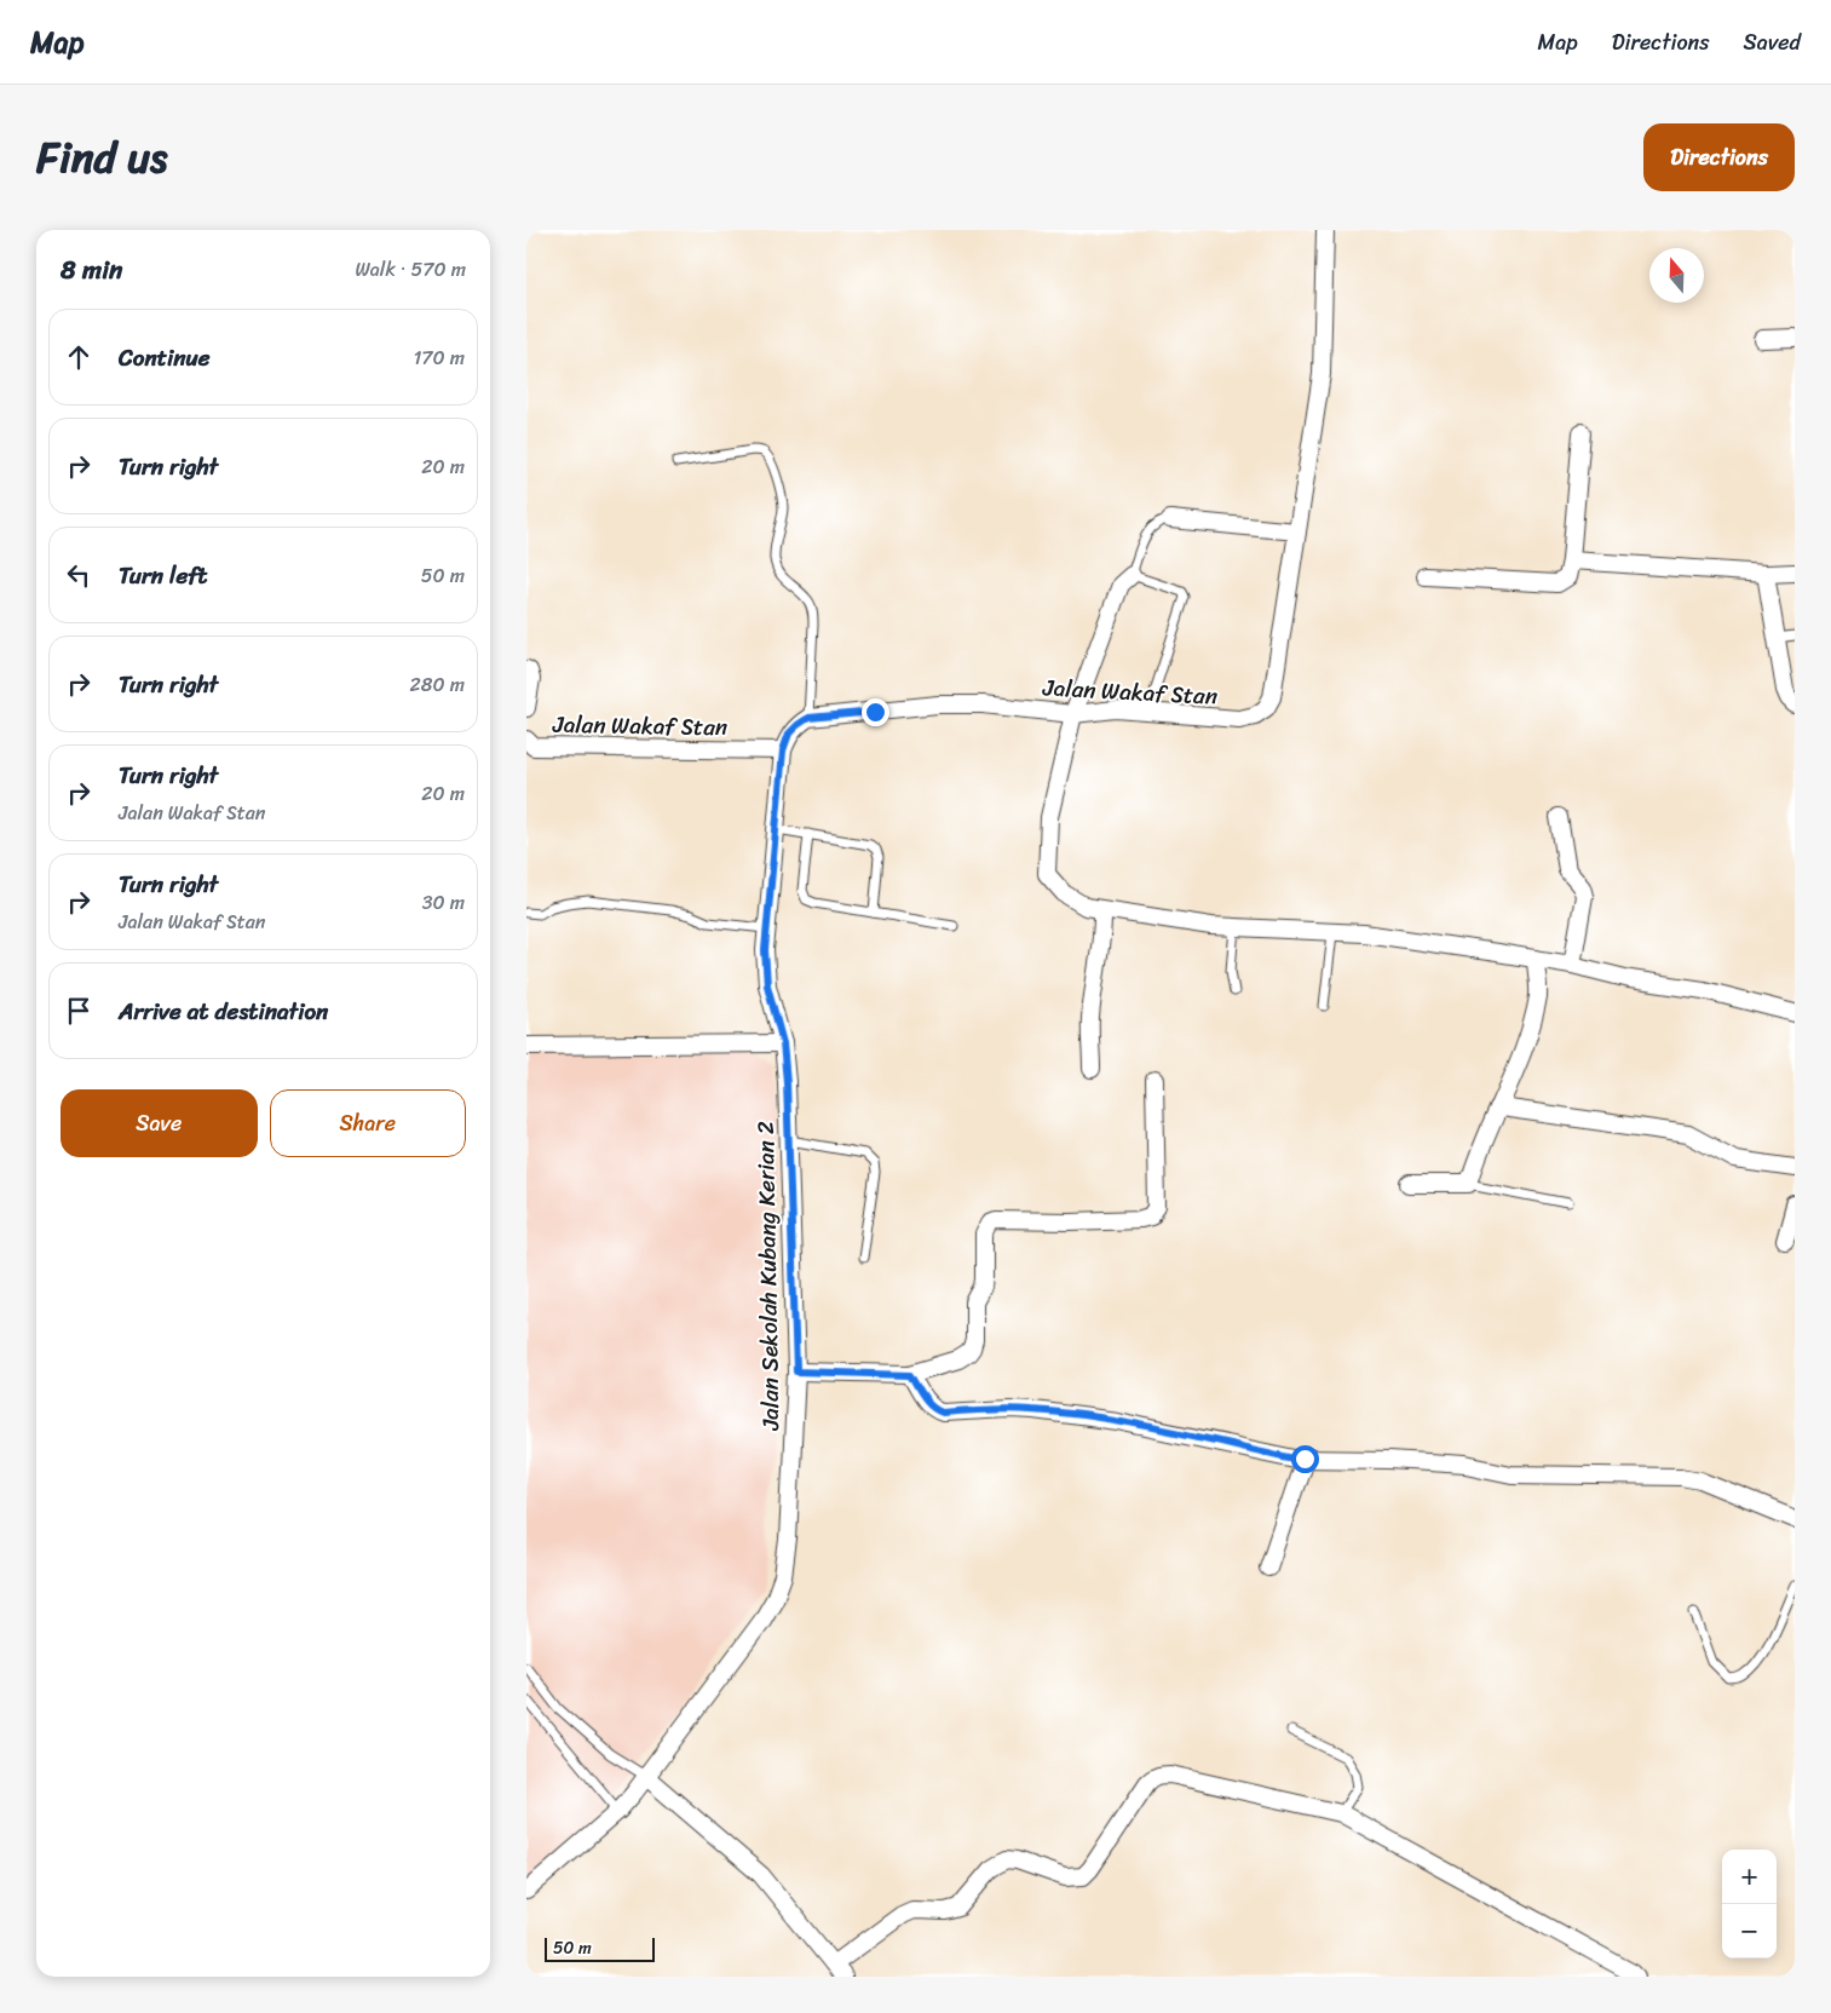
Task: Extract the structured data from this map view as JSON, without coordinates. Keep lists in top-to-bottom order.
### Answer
{
  "streets": {
    "street": ["Jalan Wakaf Stan", "Jalan Sekolah Kubang Kerian 2"]
  },
  "crossings": [
    ["Jalan Wakaf Stan", "Jalan Sekolah Kubang Kerian 2"]
  ],
  "scale_bar": "50 m",
  "north": "top",
  "page": {
    "header": "Map",
    "nav": ["Map", "Directions", "Saved"],
    "title": "Find us",
    "buttons": [
      "Directions",
      ["Save", "Share"]
    ],
    "heading": ["8 min", "Walk · 570 m"],
    "list": [
      ["Continue", "170 m"],
      ["Turn right", "20 m"],
      ["Turn left", "50 m"],
      ["Turn right", "280 m"],
      ["Turn right", "Jalan Wakaf Stan", "20 m"],
      ["Turn right", "Jalan Wakaf Stan", "30 m"],
      "Arrive at destination"
    ],
    "map_buttons": ["+", "−"],
    "scale": "50 m"
  }
}
